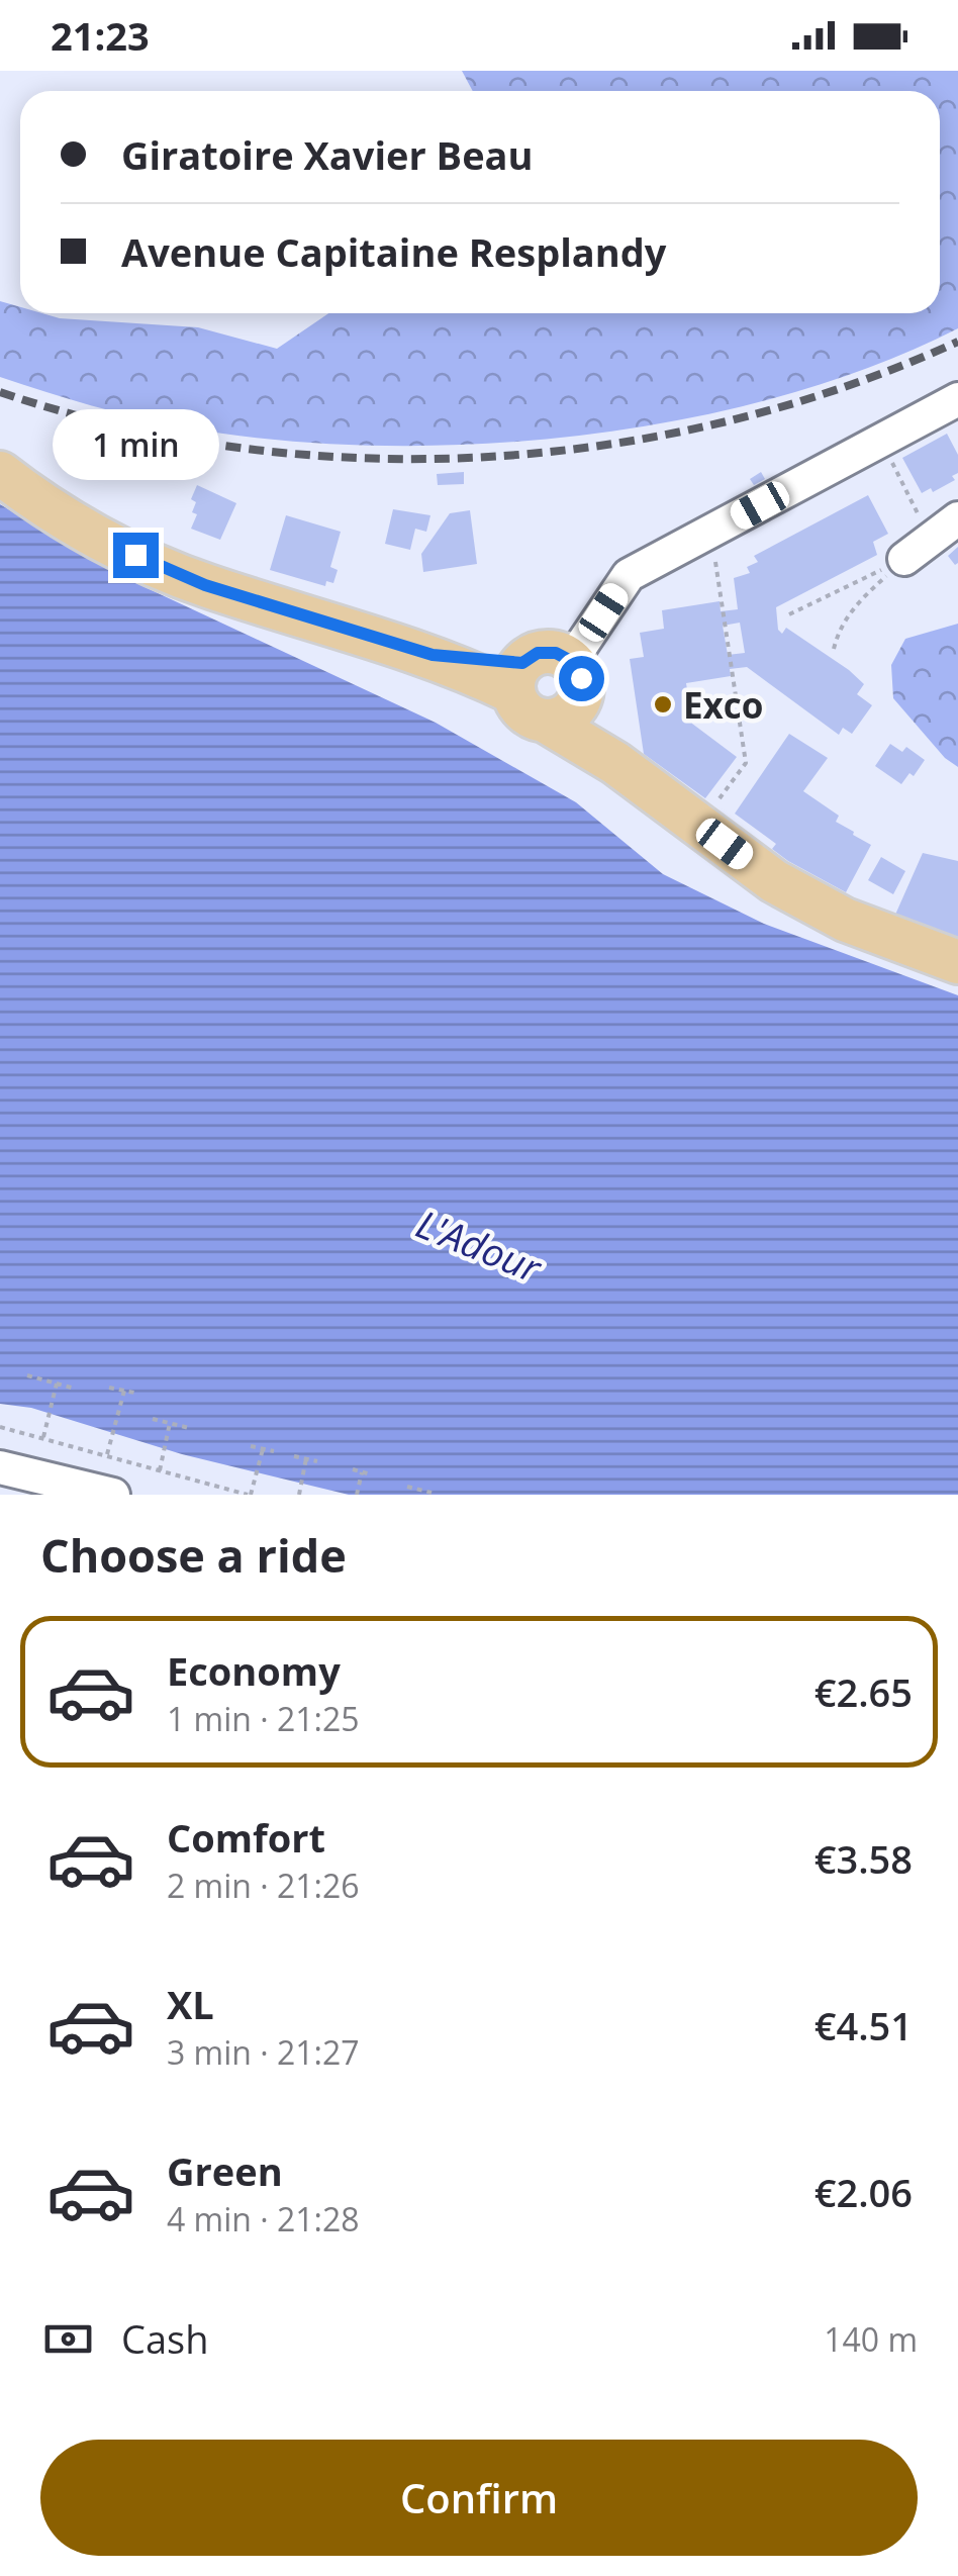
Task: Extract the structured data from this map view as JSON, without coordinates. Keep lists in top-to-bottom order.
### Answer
{
  "water": ["L'Adour"],
  "places": ["Exco"],
  "page": {
    "status": "21:23",
    "banner": ["Giratoire Xavier Beau", "Avenue Capitaine Resplandy"],
    "bubble": "1 min",
    "heading": "Choose a ride",
    "list": [
      {
        "name": "Economy",
        "note": "1 min · 21:25",
        "value": "€2.65"
      },
      {
        "name": "Comfort",
        "note": "2 min · 21:26",
        "value": "€3.58"
      },
      {
        "name": "XL",
        "note": "3 min · 21:27",
        "value": "€4.51"
      },
      {
        "name": "Green",
        "note": "4 min · 21:28",
        "value": "€2.06"
      }
    ],
    "pay": ["Cash", "140 m"],
    "buttons": "Confirm"
  }
}
